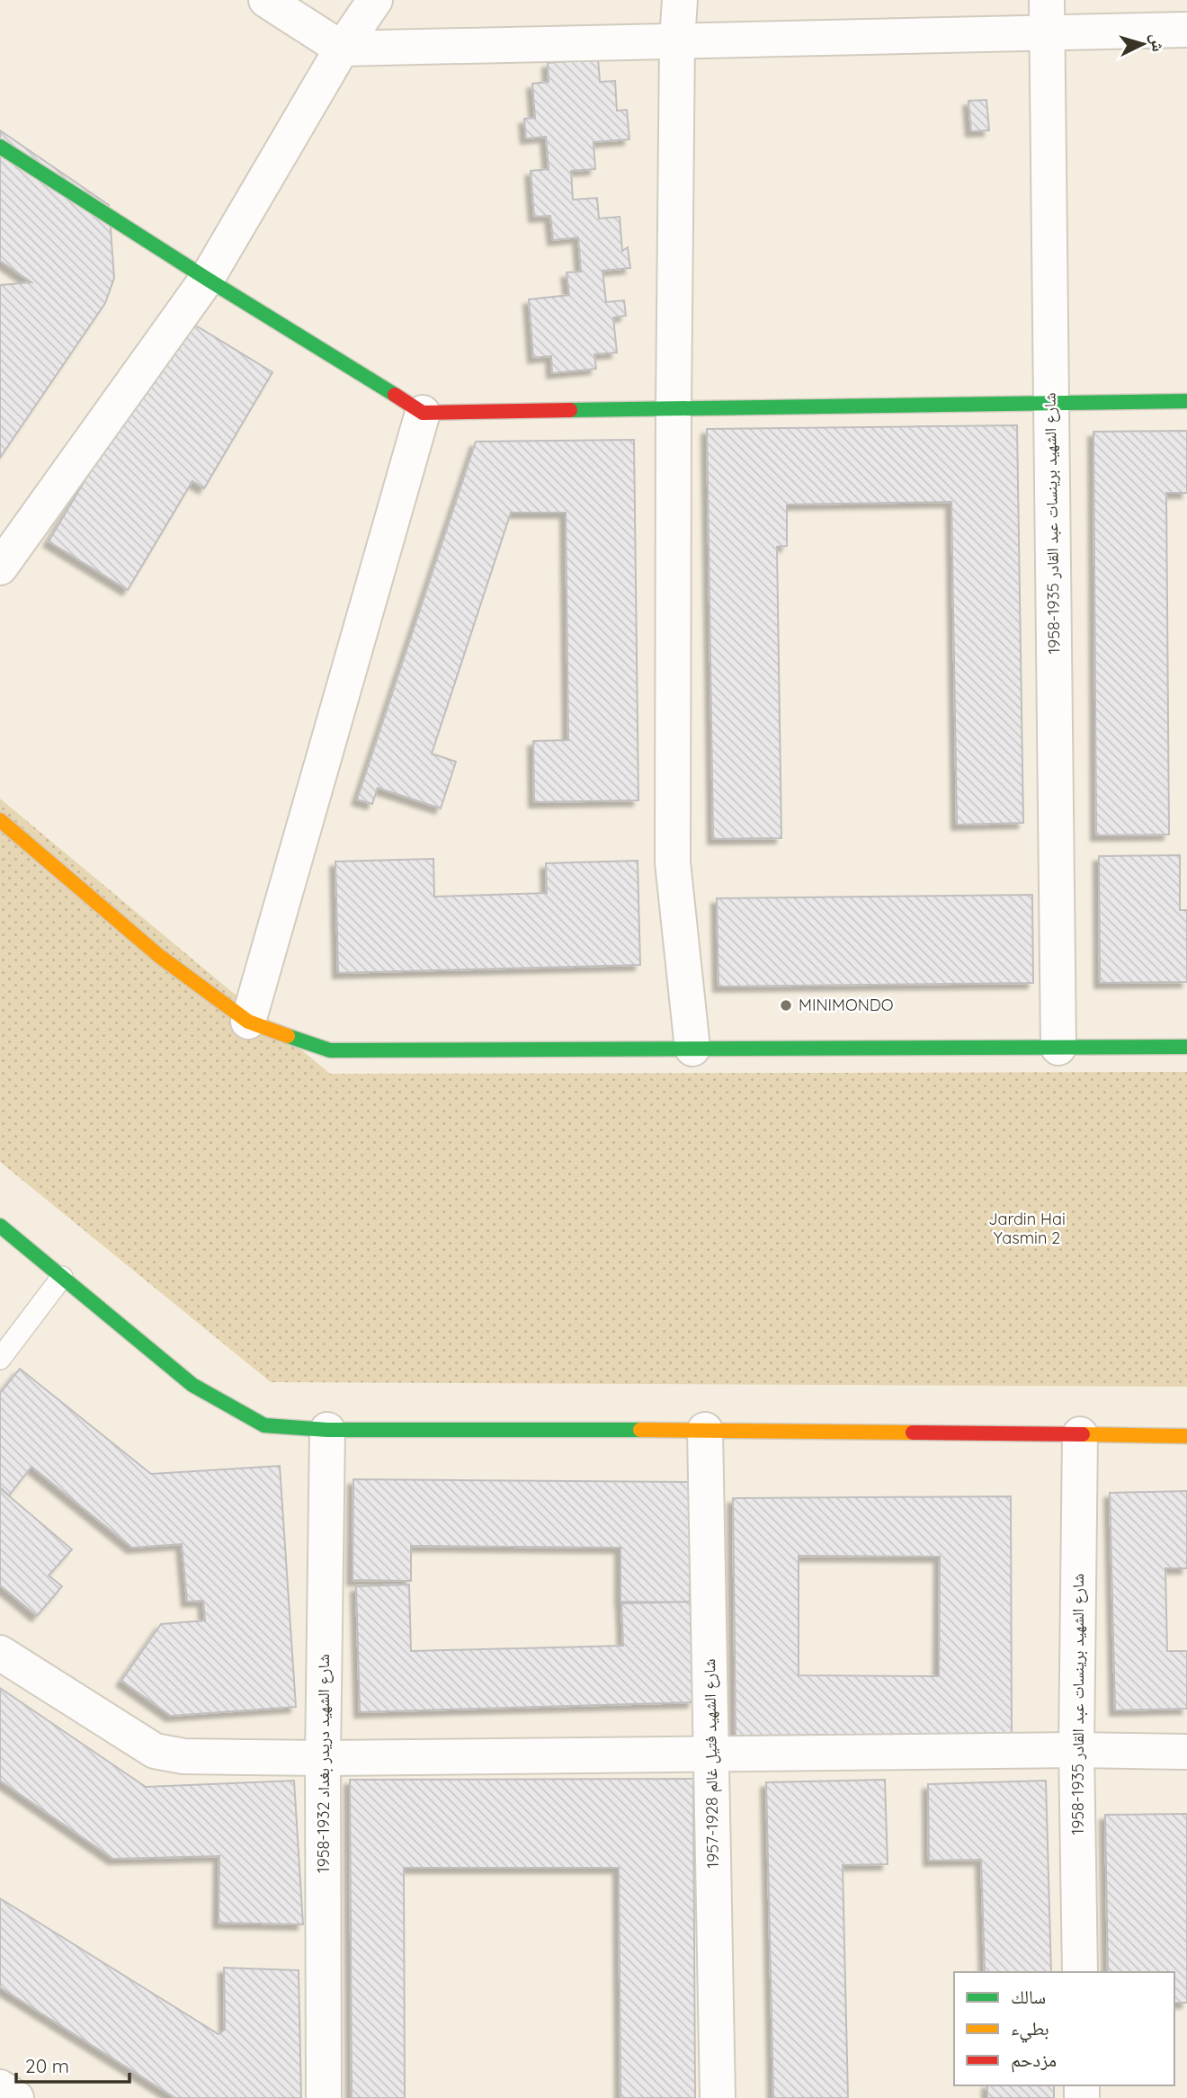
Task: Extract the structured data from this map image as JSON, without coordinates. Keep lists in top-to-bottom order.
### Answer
{
  "streets": {
    "street": ["شارع الشهيد برينسات عبد القادر 1935-1958", "شارع الشهيد دريدر بغداد 1932-1958", "شارع الشهيد فتيل غالم 1928-1957"]
  },
  "parks": ["Jardin Hai Yasmin 2"],
  "places": ["MINIMONDO"],
  "legend": ["سالك", "بطيء", "مزدحم"],
  "scale_bar": "20 m",
  "north": "right"
}
